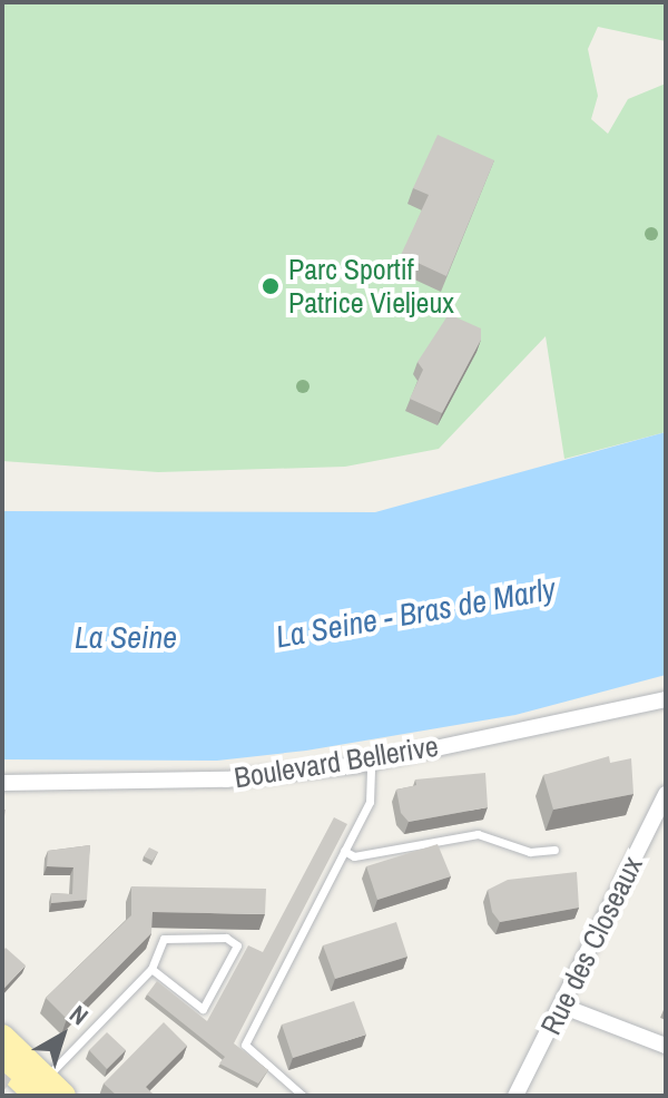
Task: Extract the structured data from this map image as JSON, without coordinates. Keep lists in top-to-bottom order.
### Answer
{
  "streets": {
    "street": ["Boulevard Bellerive", "Rue des Closeaux"]
  },
  "water": ["La Seine - Bras de Marly", "La Seine"],
  "places": ["Parc Sportif Patrice Vieljeux"],
  "north": "top right"
}
